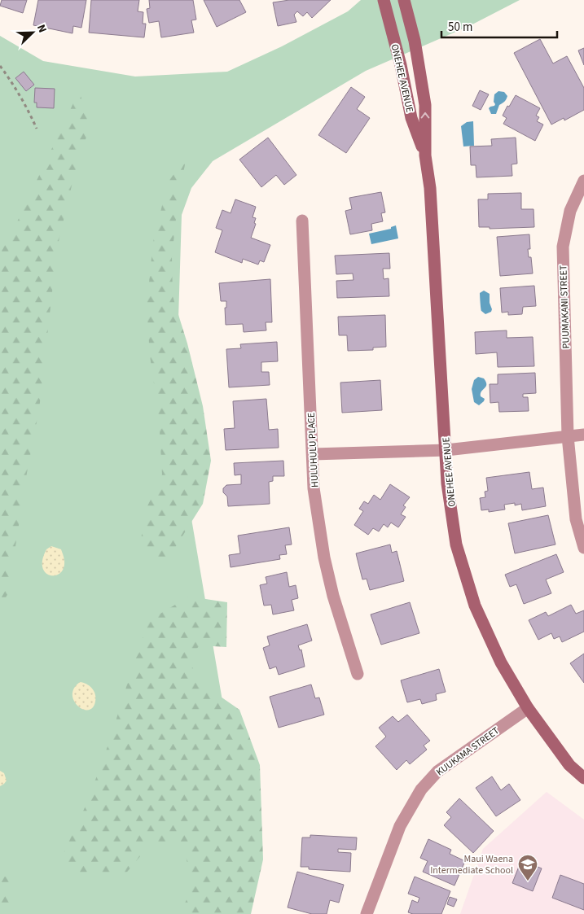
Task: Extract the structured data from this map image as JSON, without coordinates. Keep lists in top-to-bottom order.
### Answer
{
  "streets": {
    "street": [
      "ONEHEE AVENUE",
      "PUUMAKANI STREET",
      "HULUHULU PLACE",
      "KUUKAMA STREET"
    ]
  },
  "crossings": [
    ["ONEHEE AVENUE", "KUUKAMA STREET"]
  ],
  "places": {
    "school or university": ["Maui Waena Intermediate School"]
  },
  "scale_bar": "50 m",
  "north": "top right"
}
